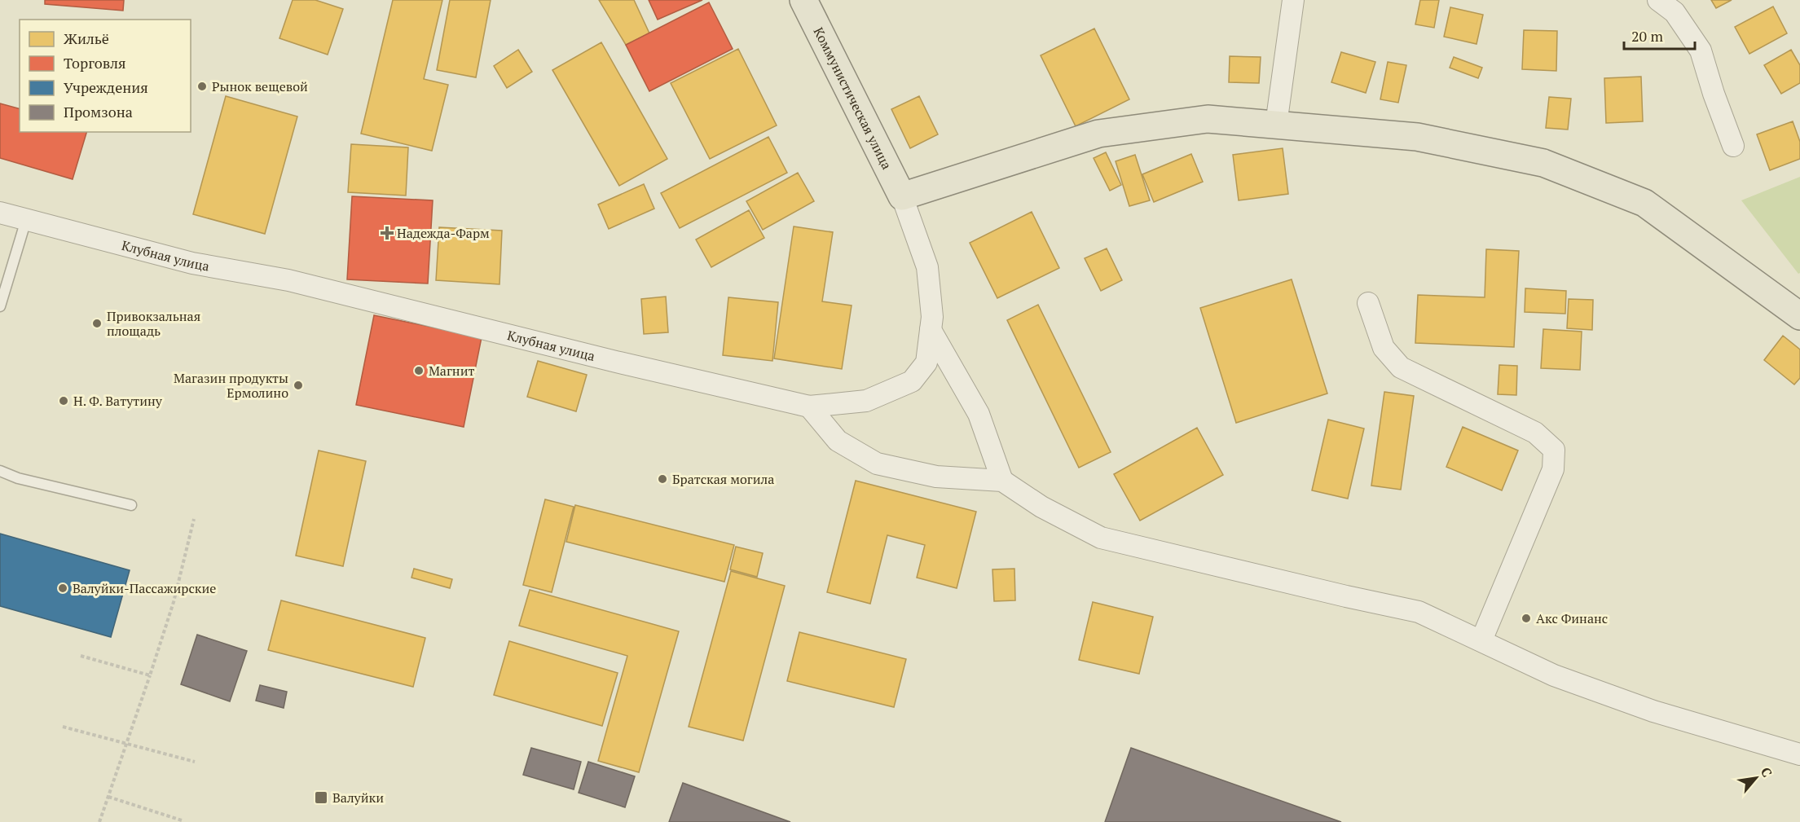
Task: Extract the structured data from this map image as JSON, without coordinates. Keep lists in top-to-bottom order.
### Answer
{
  "streets": {
    "main road": ["Коммунистическая улица"],
    "street": ["Клубная улица"]
  },
  "crossings": [
    ["Коммунистическая улица", "Клубная улица"]
  ],
  "places": {
    "other": [
      "Рынок вещевой",
      "Привокзальная площадь",
      "Магнит",
      "Магазин продукты Ермолино",
      "Н. Ф. Ватутину",
      "Братская могила",
      "Валуйки-Пассажирские",
      "Акс Финанс"
    ],
    "health": ["Надежда-Фарм"],
    "transit": ["Валуйки"]
  },
  "legend": [
    "Жильё",
    "Торговля",
    "Учреждения",
    "Промзона"
  ],
  "scale_bar": "20 m",
  "north": "top right"
}
